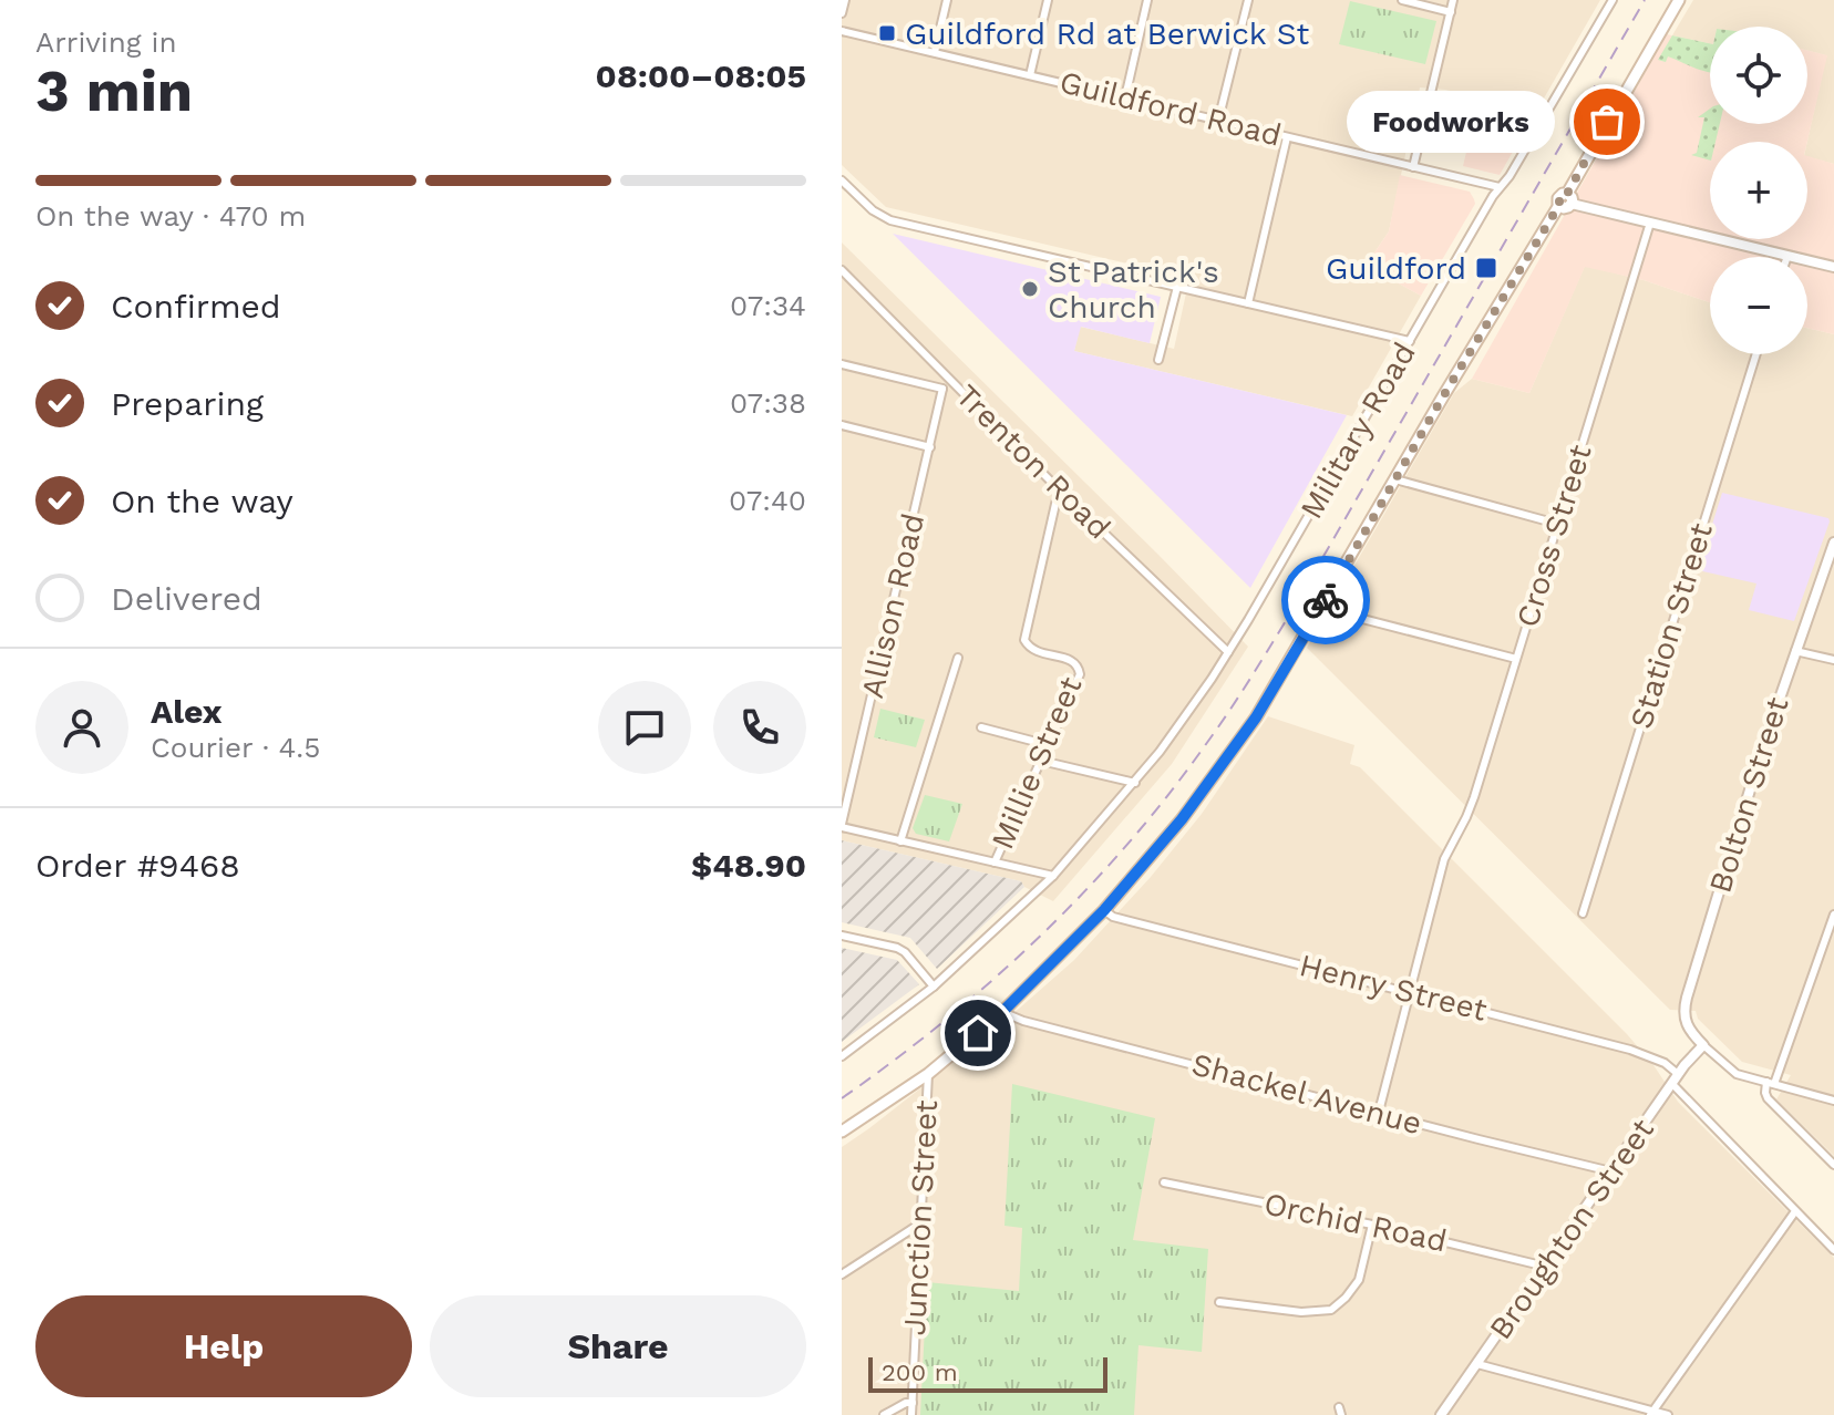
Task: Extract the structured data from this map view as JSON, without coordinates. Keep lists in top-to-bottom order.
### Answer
{
  "streets": {
    "street": [
      "Guildford Road",
      "Military Road",
      "Trenton Road",
      "Cross Street",
      "Allison Road",
      "Station Street",
      "Millie Street",
      "Bolton Street",
      "Henry Street",
      "Shackel Avenue",
      "Junction Street",
      "Orchid Road",
      "Broughton Street"
    ]
  },
  "crossings": [
    ["Guildford Road", "Military Road"],
    ["Military Road", "Trenton Road"],
    ["Trenton Road", "Millie Street"],
    ["Cross Street", "Henry Street"],
    ["Cross Street", "Shackel Avenue"],
    ["Bolton Street", "Broughton Street"],
    ["Henry Street", "Broughton Street"],
    ["Shackel Avenue", "Broughton Street"],
    ["Orchid Road", "Broughton Street"]
  ],
  "places": {
    "transit": ["Guildford Rd at Berwick St", "Guildford"],
    "other": ["Foodworks", "St Patrick's Church"]
  },
  "scale_bar": "200 m",
  "page": {
    "heading": ["3 min", "Arriving in", "08:00–08:05"],
    "panel": [
      "Alex",
      "Courier · 4.5",
      "Order #9468",
      "$48.90"
    ],
    "map_buttons": ["+", "−"],
    "bubble": "Foodworks",
    "bar": "On the way · 470 m",
    "list": [
      ["Confirmed", "07:34"],
      ["Preparing", "07:38"],
      ["On the way", "07:40"],
      "Delivered"
    ],
    "buttons": ["Help", "Share"],
    "scale": "200 m"
  }
}
